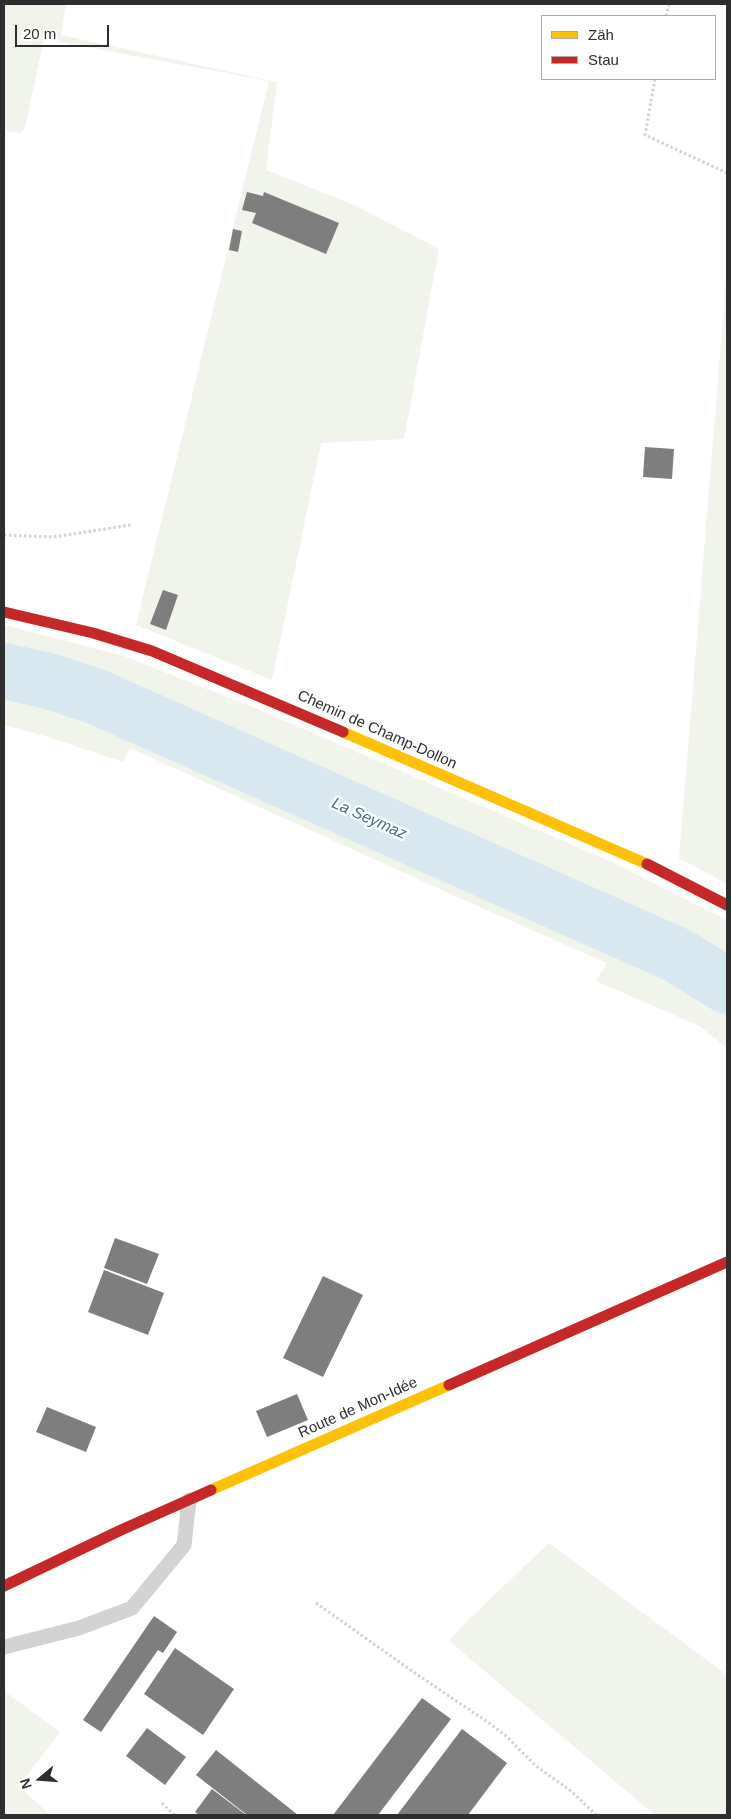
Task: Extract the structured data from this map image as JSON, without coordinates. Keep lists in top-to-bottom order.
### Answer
{
  "streets": {
    "main road": ["Chemin de Champ-Dollon", "Route de Mon-Idée"]
  },
  "water": ["La Seymaz"],
  "legend": ["Zäh", "Stau"],
  "scale_bar": "20 m",
  "north": "left"
}
